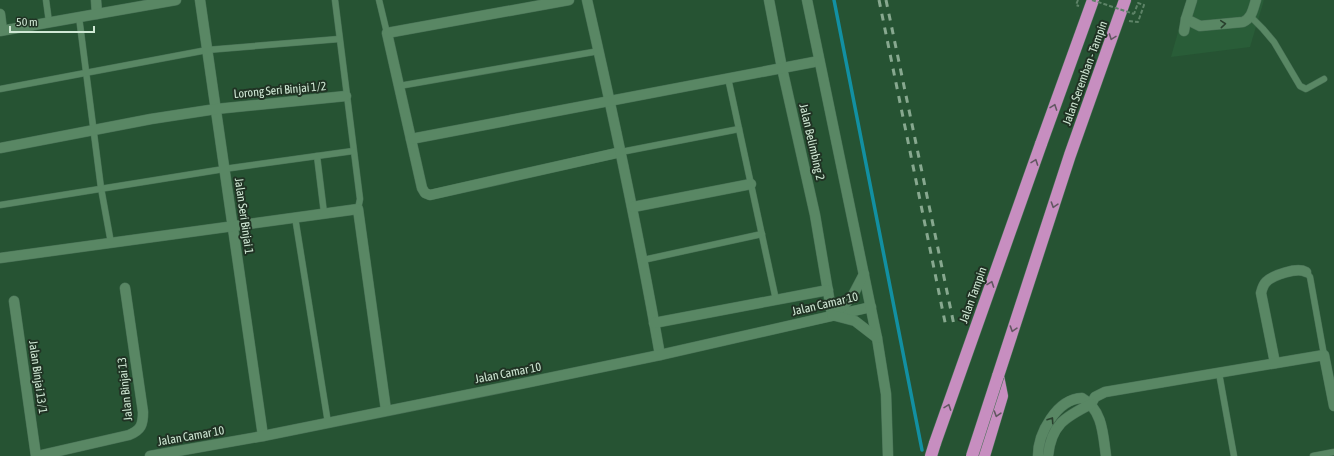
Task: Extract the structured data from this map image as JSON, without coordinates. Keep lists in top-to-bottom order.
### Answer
{
  "streets": {
    "highway": ["Jalan Seremban - Tampin", "Jalan Tampin"],
    "street": [
      "Lorong Seri Binjai 1/2",
      "Jalan Belimbing 2",
      "Jalan Seri Binjai 1",
      "Jalan Camar 10",
      "Jalan Binjai 13/1",
      "Jalan Binjai 13"
    ]
  },
  "crossings": [
    ["Jalan Seremban - Tampin", "Jalan Tampin"],
    ["Lorong Seri Binjai 1/2", "Jalan Seri Binjai 1"],
    ["Jalan Belimbing 2", "Jalan Camar 10"],
    ["Jalan Seri Binjai 1", "Jalan Camar 10"],
    ["Jalan Binjai 13/1", "Jalan Binjai 13"]
  ],
  "scale_bar": "50 m"
}
